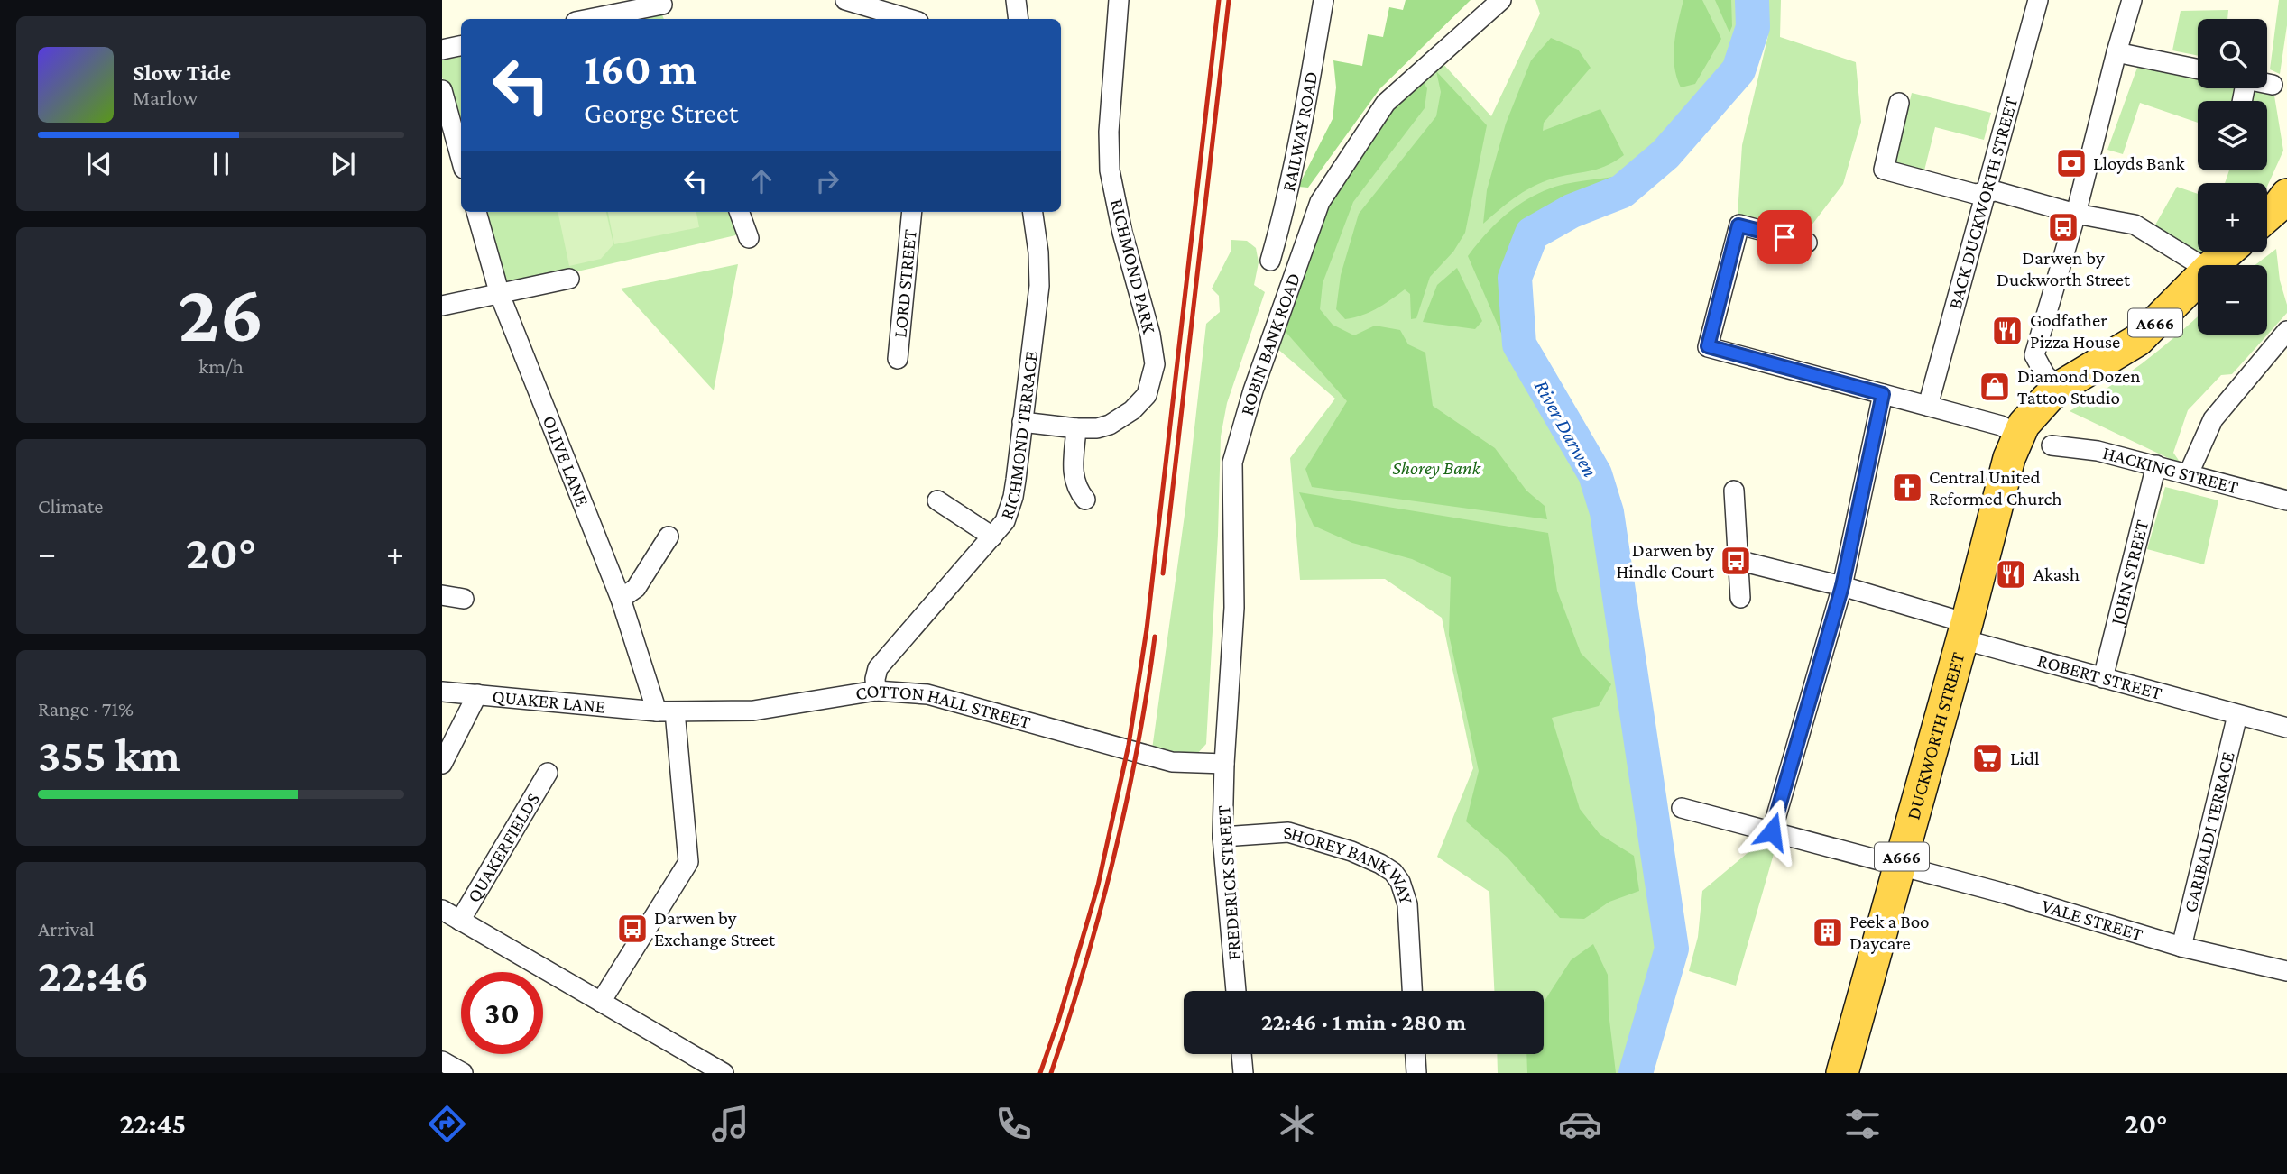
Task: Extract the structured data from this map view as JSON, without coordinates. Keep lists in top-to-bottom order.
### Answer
{
  "streets": {
    "highway": ["A666", "DUCKWORTH STREET"],
    "street": [
      "RAILWAY ROAD",
      "BACK DUCKWORTH STREET",
      "RICHMOND PARK",
      "LORD STREET",
      "ROBIN BANK ROAD",
      "RICHMOND TERRACE",
      "OLIVE LANE",
      "HACKING STREET",
      "JOHN STREET",
      "ROBERT STREET",
      "QUAKER LANE",
      "COTTON HALL STREET",
      "GARIBALDI TERRACE",
      "QUAKERFIELDS",
      "SHOREY BANK WAY",
      "FREDERICK STREET",
      "VALE STREET"
    ]
  },
  "crossings": [
    ["RICHMOND PARK", "RICHMOND TERRACE"],
    ["A666", "DUCKWORTH STREET"],
    ["ROBIN BANK ROAD", "COTTON HALL STREET"],
    ["ROBIN BANK ROAD", "FREDERICK STREET"],
    ["RICHMOND TERRACE", "COTTON HALL STREET"],
    ["OLIVE LANE", "QUAKER LANE"],
    ["OLIVE LANE", "COTTON HALL STREET"],
    ["HACKING STREET", "JOHN STREET"],
    ["JOHN STREET", "ROBERT STREET"],
    ["ROBERT STREET", "DUCKWORTH STREET"],
    ["ROBERT STREET", "GARIBALDI TERRACE"],
    ["QUAKER LANE", "COTTON HALL STREET"],
    ["COTTON HALL STREET", "FREDERICK STREET"],
    ["DUCKWORTH STREET", "VALE STREET"],
    ["GARIBALDI TERRACE", "VALE STREET"],
    ["SHOREY BANK WAY", "FREDERICK STREET"]
  ],
  "water": ["River Darwen"],
  "parks": ["Shorey Bank"],
  "places": {
    "bank": ["Lloyds Bank"],
    "bus stop": ["Darwen by Duckworth Street", "Darwen by Hindle Court", "Darwen by Exchange Street"],
    "restaurant": ["Godfather Pizza House", "Akash"],
    "shop": ["Diamond Dozen Tattoo Studio"],
    "church": ["Central United Reformed Church"],
    "supermarket": ["Lidl"],
    "building": ["Peek a Boo Daycare"]
  },
  "page": {
    "map_buttons": ["+", "−"],
    "turn": ["160 m", "George Street"],
    "song": ["Slow Tide", "Marlow"],
    "tile": [
      ["26", "km/h"],
      "Climate",
      ["Range · 71%", "355 km"],
      ["Arrival", "22:46"]
    ],
    "heat": ["−", "20°", "+"],
    "limit": "30",
    "trip": "22:46 · 1 min · 280 m",
    "tabs": ["22:45", "20°"]
  }
}
